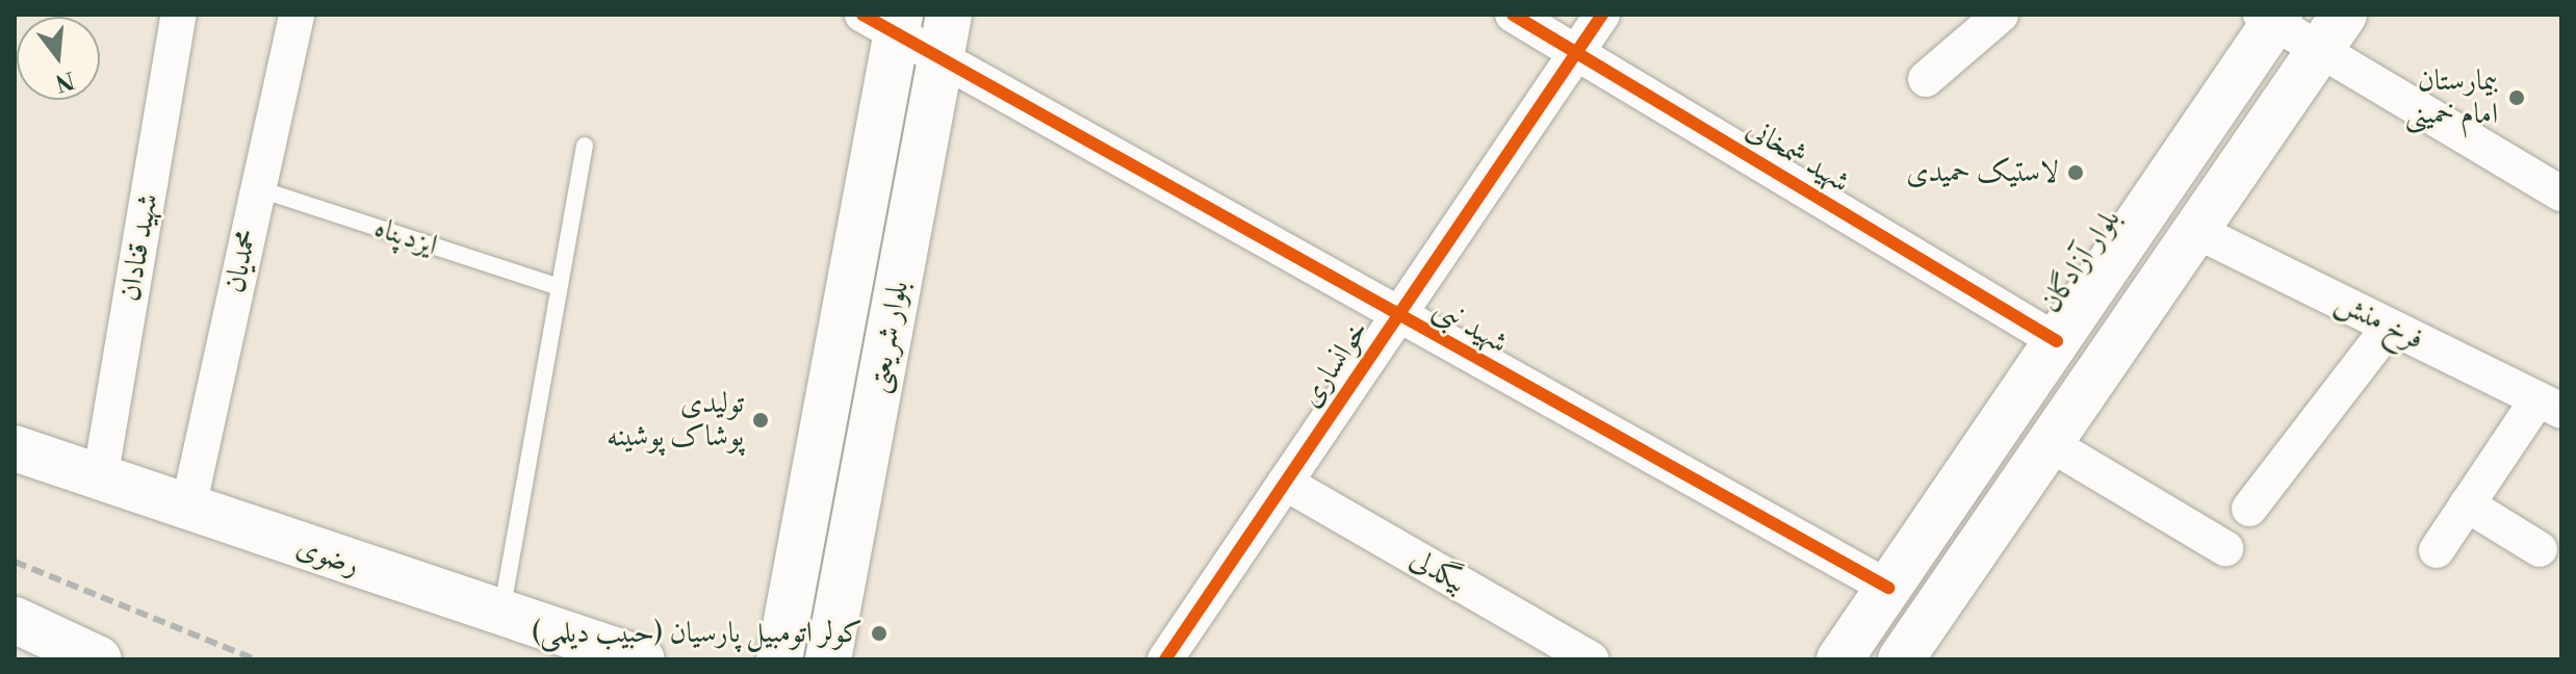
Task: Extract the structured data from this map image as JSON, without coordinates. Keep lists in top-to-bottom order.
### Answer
{
  "streets": {
    "main road": ["بلوار آزادگان", "بلوار شریعتی", "رضوی"],
    "street": [
      "شهید شمخانی",
      "شهید قنادان",
      "محمدیان",
      "فرخ منش",
      "شهید نبی",
      "خوانساری",
      "بیگدلی"
    ],
    "lane": ["ایزدپناه"]
  },
  "crossings": [
    ["شهید شمخانی", "بلوار آزادگان"],
    ["شهید شمخانی", "خوانساری"],
    ["ایزدپناه", "محمدیان"],
    ["شهید قنادان", "رضوی"],
    ["محمدیان", "رضوی"],
    ["بلوار آزادگان", "شهید نبی"],
    ["شهید نبی", "بلوار شریعتی"],
    ["شهید نبی", "خوانساری"],
    ["خوانساری", "بیگدلی"]
  ],
  "places": [
    "بیمارستان امام خمینی",
    "لاستیک حمیدی",
    "تولیدی پوشاک پوشینه",
    "کولر اتومبیل پارسیان (حبیب دیلمی)"
  ],
  "north": "bottom"
}
